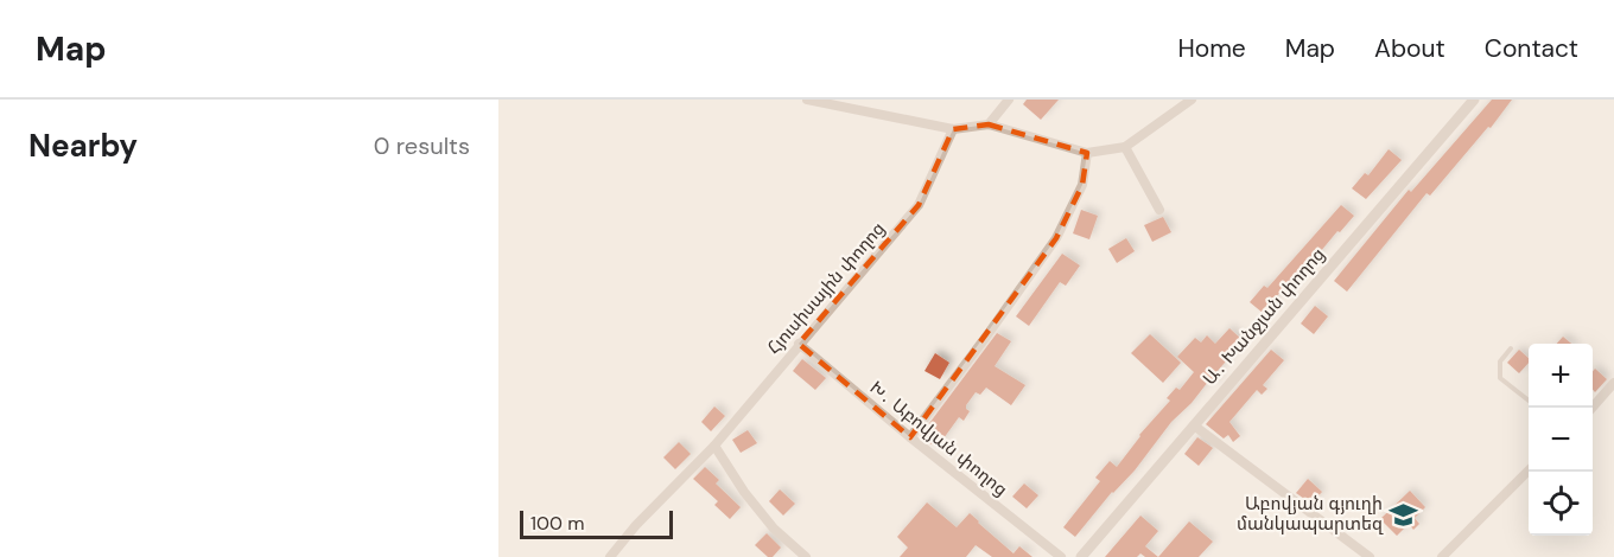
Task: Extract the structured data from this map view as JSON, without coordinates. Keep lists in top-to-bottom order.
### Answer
{
  "streets": {
    "street": ["Հյուսիսային փողոց", "Ա․ Խանջյան փողոց", "Խ․ Աբովյան փողոց"]
  },
  "crossings": [
    ["Հյուսիսային փողոց", "Խ․ Աբովյան փողոց"]
  ],
  "places": {
    "school or university": ["Աբովյան գյուղի մանկապարտեզ"]
  },
  "scale_bar": "100 m",
  "page": {
    "header": "Map",
    "nav": [
      "Home",
      "Map",
      "About",
      "Contact"
    ],
    "heading": ["Nearby", "0 results"],
    "map_buttons": ["+", "−"],
    "scale": "100 m"
  }
}
